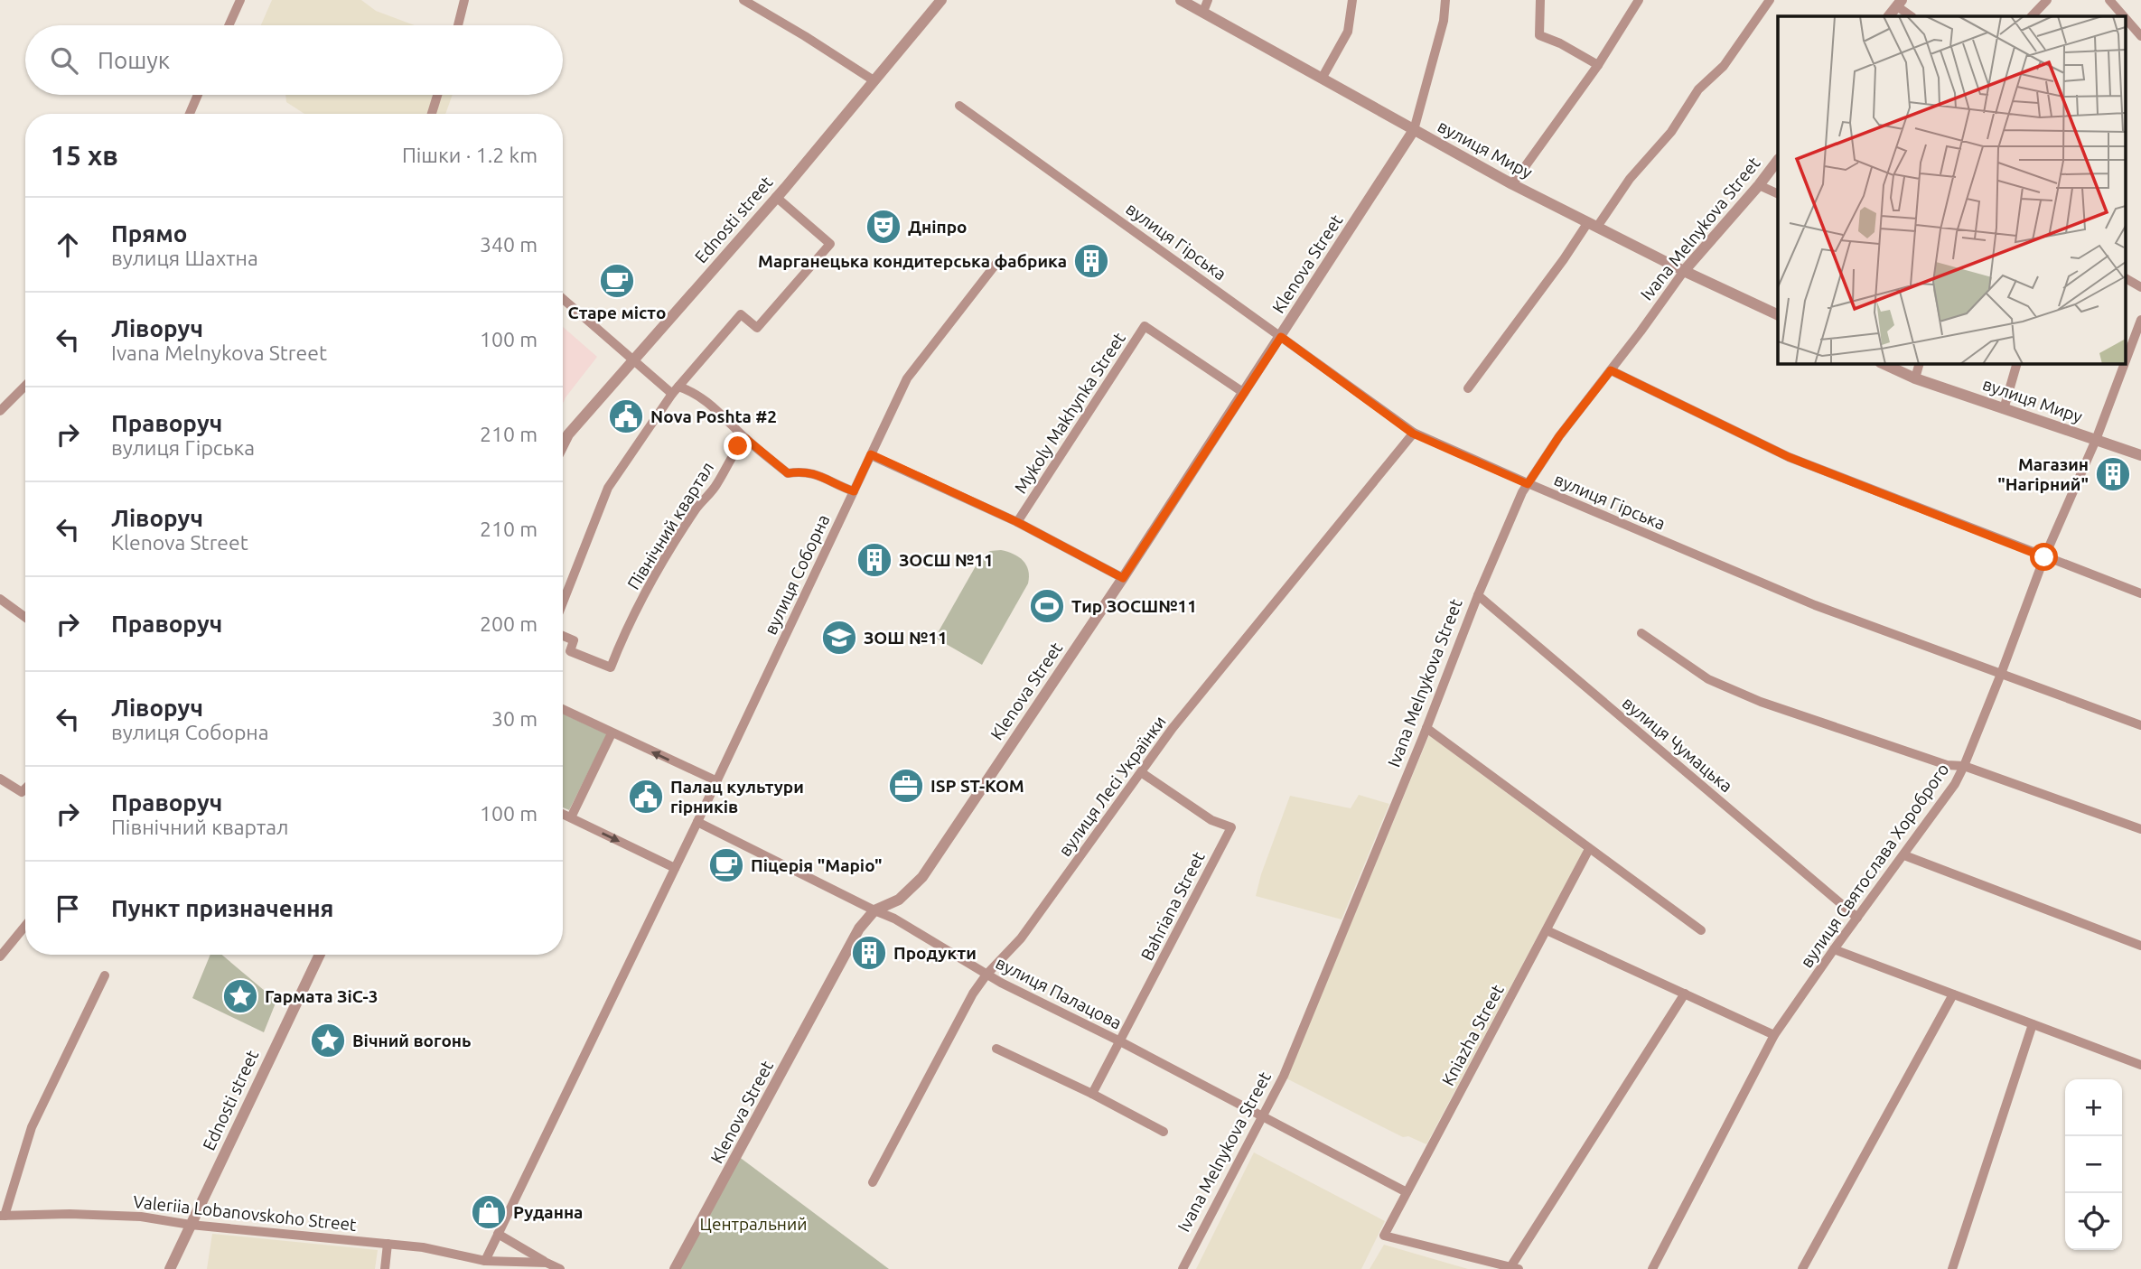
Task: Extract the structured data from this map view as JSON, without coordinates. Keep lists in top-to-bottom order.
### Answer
{
  "streets": {
    "street": [
      "вулиця Миру",
      "Ednosti street",
      "Ivana Melnykova Street",
      "вулиця Гірська",
      "Klenova Street",
      "Mykoly Makhynka Street",
      "Північний квартал",
      "вулиця Соборна",
      "вулиця Чумацька",
      "вулиця Лесі Українки",
      "вулиця Святослава Хороброго",
      "Bahriana Street",
      "вулиця Палацова",
      "Kniazha Street",
      "Valeriia Lobanovskoho Street"
    ]
  },
  "crossings": [
    ["вулиця Миру", "Ivana Melnykova Street"],
    ["вулиця Миру", "Klenova Street"],
    ["вулиця Миру", "вулиця Святослава Хороброго"],
    ["Ednosti street", "Valeriia Lobanovskoho Street"],
    ["Ivana Melnykova Street", "вулиця Гірська"],
    ["Ivana Melnykova Street", "вулиця Чумацька"],
    ["Ivana Melnykova Street", "вулиця Палацова"],
    ["вулиця Гірська", "Klenova Street"],
    ["вулиця Гірська", "вулиця Лесі Українки"],
    ["вулиця Гірська", "вулиця Святослава Хороброго"],
    ["Klenova Street", "Mykoly Makhynka Street"],
    ["Klenova Street", "вулиця Палацова"],
    ["вулиця Соборна", "вулиця Палацова"],
    ["вулиця Соборна", "Valeriia Lobanovskoho Street"],
    ["вулиця Чумацька", "вулиця Святослава Хороброго"],
    ["вулиця Лесі Українки", "Bahriana Street"],
    ["вулиця Лесі Українки", "вулиця Палацова"],
    ["Bahriana Street", "вулиця Палацова"],
    ["вулиця Палацова", "Kniazha Street"]
  ],
  "parks": ["Центральний"],
  "places": {
    "theatre": ["Дніпро"],
    "building": [
      "Марганецька кондитерська фабрика",
      "Магазин \"Нагірний\"",
      "ЗОСШ №11",
      "Продукти"
    ],
    "cafe": ["Старе місто", "Піцерія \"Маріо\""],
    "public building": ["Nova Poshta #2", "Палац культури гірників"],
    "sports": ["Тир ЗОСШ№11"],
    "school or university": ["ЗОШ №11"],
    "office": ["ISP ST-KOM"],
    "place": ["Гармата ЗіС-3", "Вічний вогонь"],
    "shop": ["Руданна"]
  },
  "page": {
    "search": "Пошук",
    "heading": ["15 хв", "Пішки · 1.2 km"],
    "list": [
      ["Прямо", "вулиця Шахтна", "340 m"],
      ["Ліворуч", "Ivana Melnykova Street", "100 m"],
      ["Праворуч", "вулиця Гірська", "210 m"],
      ["Ліворуч", "Klenova Street", "210 m"],
      ["Праворуч", "200 m"],
      ["Ліворуч", "вулиця Соборна", "30 m"],
      ["Праворуч", "Північний квартал", "100 m"],
      "Пункт призначення"
    ],
    "map_buttons": ["+", "−"]
  }
}
